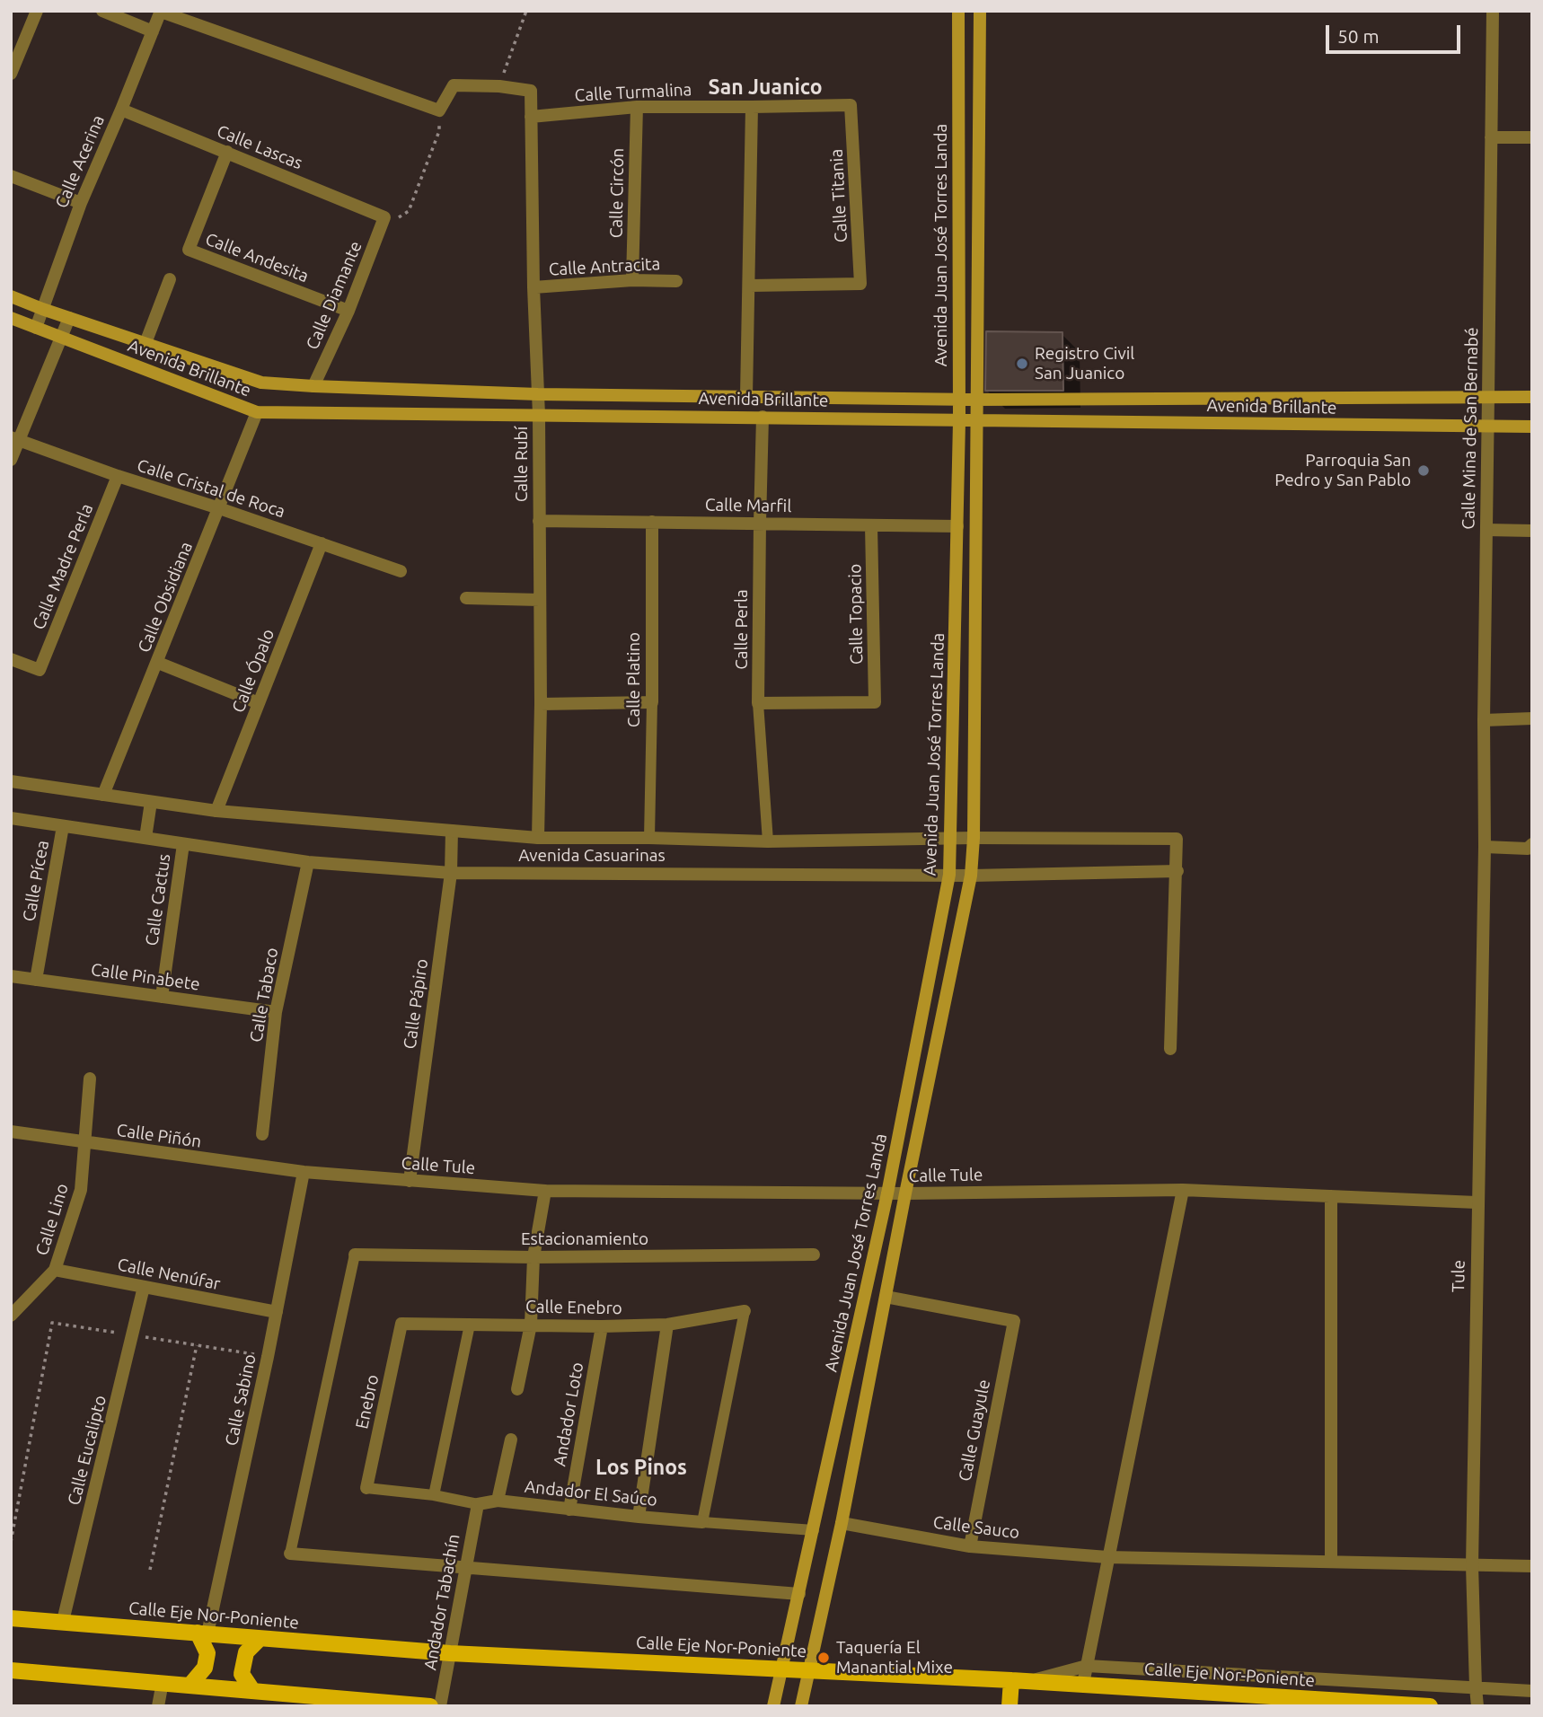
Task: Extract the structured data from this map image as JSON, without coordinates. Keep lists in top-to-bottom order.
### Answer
{
  "streets": {
    "main road": ["Avenida Juan José Torres Landa", "Avenida Brillante", "Calle Eje Nor-Poniente"],
    "street": [
      "Calle Turmalina",
      "Calle Lascas",
      "Calle Acerina",
      "Calle Circón",
      "Calle Titania",
      "Calle Andesita",
      "Calle Antracita",
      "Calle Diamante",
      "Calle Mina de San Bernabé",
      "Calle Rubí",
      "Calle Cristal de Roca",
      "Calle Marfil",
      "Calle Madre Perla",
      "Calle Obsidiana",
      "Calle Topacio",
      "Calle Perla",
      "Calle Ópalo",
      "Calle Platino",
      "Avenida Casuarinas",
      "Calle Pícea",
      "Calle Cactus",
      "Calle Pinabete",
      "Calle Tabaco",
      "Calle Pápiro",
      "Calle Piñón",
      "Calle Tule",
      "Calle Lino",
      "Estacionamiento",
      "Calle Nenúfar",
      "Tule",
      "Calle Enebro",
      "Calle Sabino",
      "Enebro",
      "Andador Loto",
      "Calle Guayule",
      "Calle Eucalipto",
      "Andador El Saúco",
      "Calle Sauco",
      "Andador Tabachín"
    ]
  },
  "crossings": [
    ["Calle Turmalina", "Calle Circón"],
    ["Calle Turmalina", "Calle Titania"],
    ["Calle Turmalina", "Calle Rubí"],
    ["Calle Lascas", "Calle Acerina"],
    ["Calle Lascas", "Calle Andesita"],
    ["Calle Lascas", "Calle Diamante"],
    ["Calle Acerina", "Avenida Brillante"],
    ["Calle Circón", "Calle Antracita"],
    ["Avenida Juan José Torres Landa", "Avenida Brillante"],
    ["Avenida Juan José Torres Landa", "Calle Marfil"],
    ["Avenida Juan José Torres Landa", "Avenida Casuarinas"],
    ["Avenida Juan José Torres Landa", "Calle Tule"],
    ["Avenida Juan José Torres Landa", "Calle Guayule"],
    ["Avenida Juan José Torres Landa", "Andador El Saúco"],
    ["Avenida Juan José Torres Landa", "Calle Sauco"],
    ["Avenida Juan José Torres Landa", "Calle Eje Nor-Poniente"],
    ["Calle Andesita", "Calle Diamante"],
    ["Calle Antracita", "Calle Rubí"],
    ["Calle Diamante", "Avenida Brillante"],
    ["Avenida Brillante", "Calle Mina de San Bernabé"],
    ["Avenida Brillante", "Calle Rubí"],
    ["Avenida Brillante", "Calle Obsidiana"],
    ["Avenida Brillante", "Calle Perla"],
    ["Calle Mina de San Bernabé", "Tule"],
    ["Calle Rubí", "Calle Marfil"],
    ["Calle Rubí", "Avenida Casuarinas"],
    ["Calle Cristal de Roca", "Calle Madre Perla"],
    ["Calle Cristal de Roca", "Calle Obsidiana"],
    ["Calle Cristal de Roca", "Calle Ópalo"],
    ["Calle Marfil", "Calle Topacio"],
    ["Calle Marfil", "Calle Perla"],
    ["Calle Marfil", "Calle Platino"],
    ["Calle Obsidiana", "Avenida Casuarinas"],
    ["Calle Topacio", "Calle Perla"],
    ["Calle Perla", "Avenida Casuarinas"],
    ["Calle Ópalo", "Avenida Casuarinas"],
    ["Calle Platino", "Avenida Casuarinas"],
    ["Avenida Casuarinas", "Calle Pícea"],
    ["Avenida Casuarinas", "Calle Cactus"],
    ["Avenida Casuarinas", "Calle Tabaco"],
    ["Avenida Casuarinas", "Calle Pápiro"],
    ["Calle Pícea", "Calle Pinabete"],
    ["Calle Cactus", "Calle Pinabete"],
    ["Calle Pinabete", "Calle Tabaco"],
    ["Calle Pápiro", "Calle Tule"],
    ["Calle Piñón", "Calle Tule"],
    ["Calle Piñón", "Calle Lino"],
    ["Calle Piñón", "Calle Sabino"],
    ["Calle Tule", "Tule"],
    ["Calle Tule", "Calle Sabino"],
    ["Calle Lino", "Calle Nenúfar"],
    ["Calle Nenúfar", "Calle Sabino"],
    ["Calle Nenúfar", "Calle Eucalipto"],
    ["Tule", "Calle Sauco"],
    ["Calle Enebro", "Enebro"],
    ["Calle Enebro", "Andador Loto"],
    ["Calle Sabino", "Calle Eje Nor-Poniente"],
    ["Enebro", "Andador El Saúco"],
    ["Andador Loto", "Andador El Saúco"],
    ["Calle Guayule", "Calle Sauco"],
    ["Calle Eucalipto", "Calle Eje Nor-Poniente"],
    ["Andador El Saúco", "Andador Tabachín"],
    ["Andador Tabachín", "Calle Eje Nor-Poniente"]
  ],
  "districts": ["San Juanico", "Los Pinos"],
  "places": ["Registro Civil San Juanico", "Parroquia San Pedro y San Pablo", "Taquería El Manantial Mixe"],
  "scale_bar": "50 m"
}
